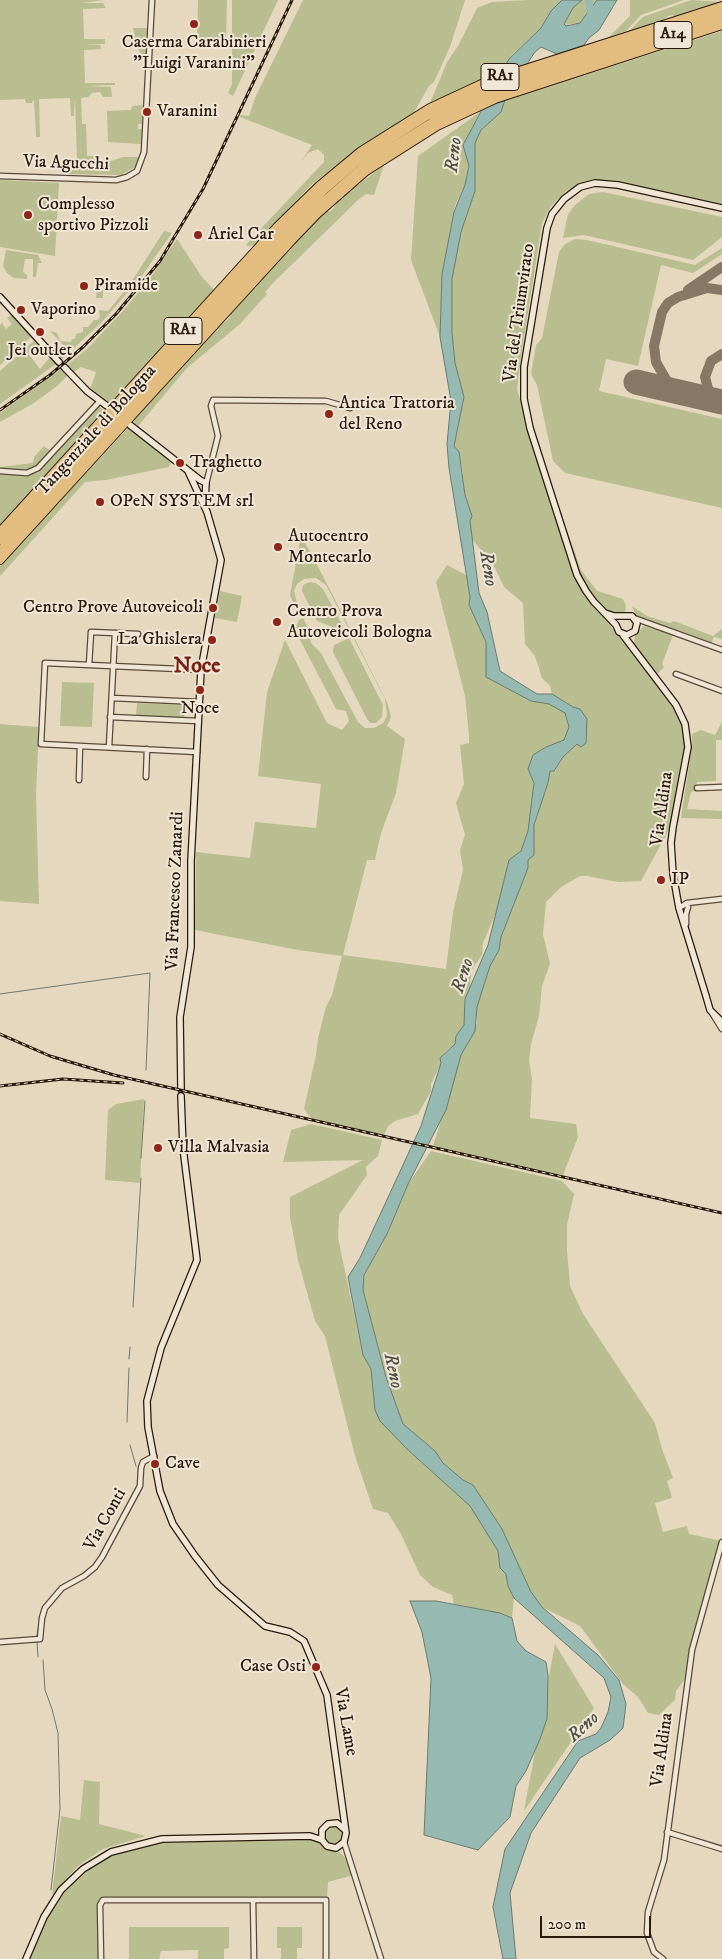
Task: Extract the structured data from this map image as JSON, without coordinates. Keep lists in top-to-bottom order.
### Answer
{
  "streets": {
    "highway": ["A14", "RA1", "Tangenziale di Bologna"],
    "street": [
      "Via Agucchi",
      "Via del Triumvirato",
      "Via Aldina",
      "Via Francesco Zanardi",
      "Via Conti",
      "Via Lame"
    ]
  },
  "crossings": [
    ["Via del Triumvirato", "Via Aldina"],
    ["Via Francesco Zanardi", "Via Conti"],
    ["Via Francesco Zanardi", "Via Lame"]
  ],
  "districts": ["Noce"],
  "water": ["Reno"],
  "places": [
    "Caserma Carabinieri \"Luigi Varanini\"",
    "Varanini",
    "Complesso sportivo Pizzoli",
    "Ariel Car",
    "Piramide",
    "Vaporino",
    "Jei outlet",
    "Antica Trattoria del Reno",
    "Traghetto",
    "OPeN SYSTEM srl",
    "Autocentro Montecarlo",
    "Centro Prove Autoveicoli",
    "Centro Prova Autoveicoli Bologna",
    "La Ghislera",
    "Noce",
    "IP",
    "Villa Malvasia",
    "Cave",
    "Case Osti"
  ],
  "scale_bar": "200 m"
}
